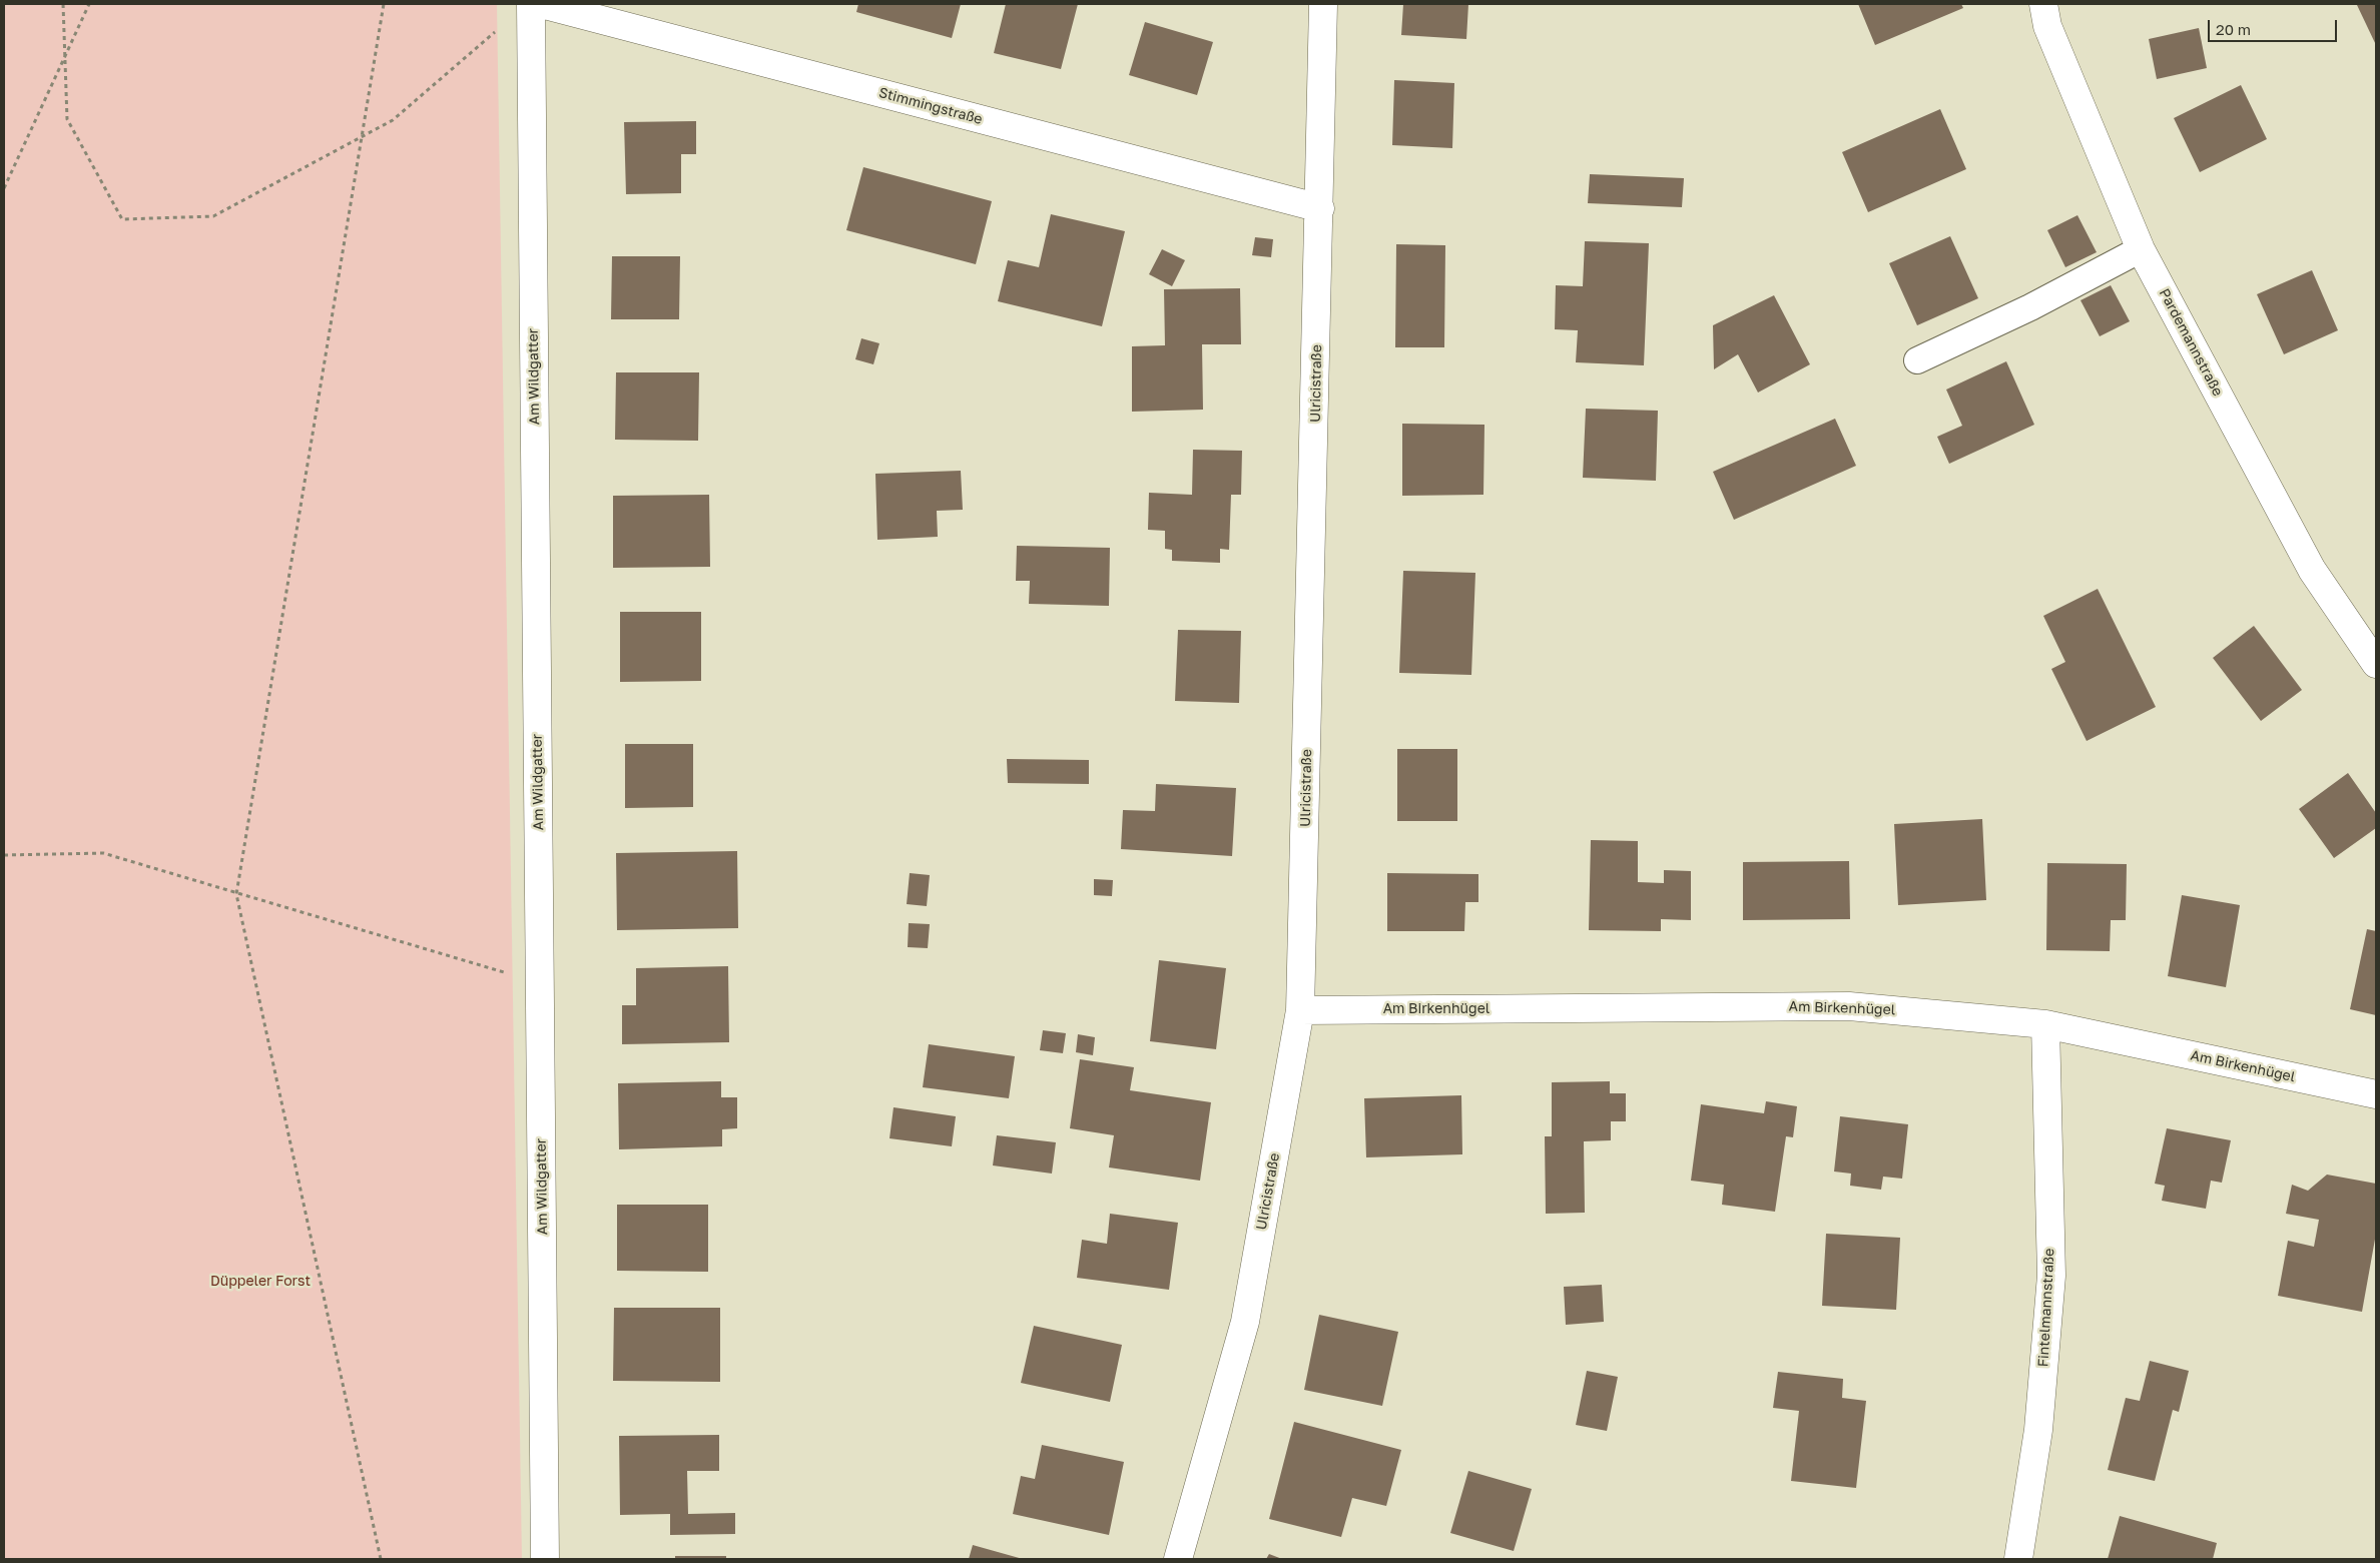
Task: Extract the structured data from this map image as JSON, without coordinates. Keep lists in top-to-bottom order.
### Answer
{
  "streets": {
    "street": [
      "Stimmingstraße",
      "Pardemannstraße",
      "Am Wildgatter",
      "Ulricistraße",
      "Am Birkenhügel",
      "Fintelmannstraße"
    ]
  },
  "crossings": [
    ["Stimmingstraße", "Ulricistraße"],
    ["Ulricistraße", "Am Birkenhügel"],
    ["Am Birkenhügel", "Fintelmannstraße"]
  ],
  "parks": ["Düppeler Forst"],
  "scale_bar": "20 m"
}
